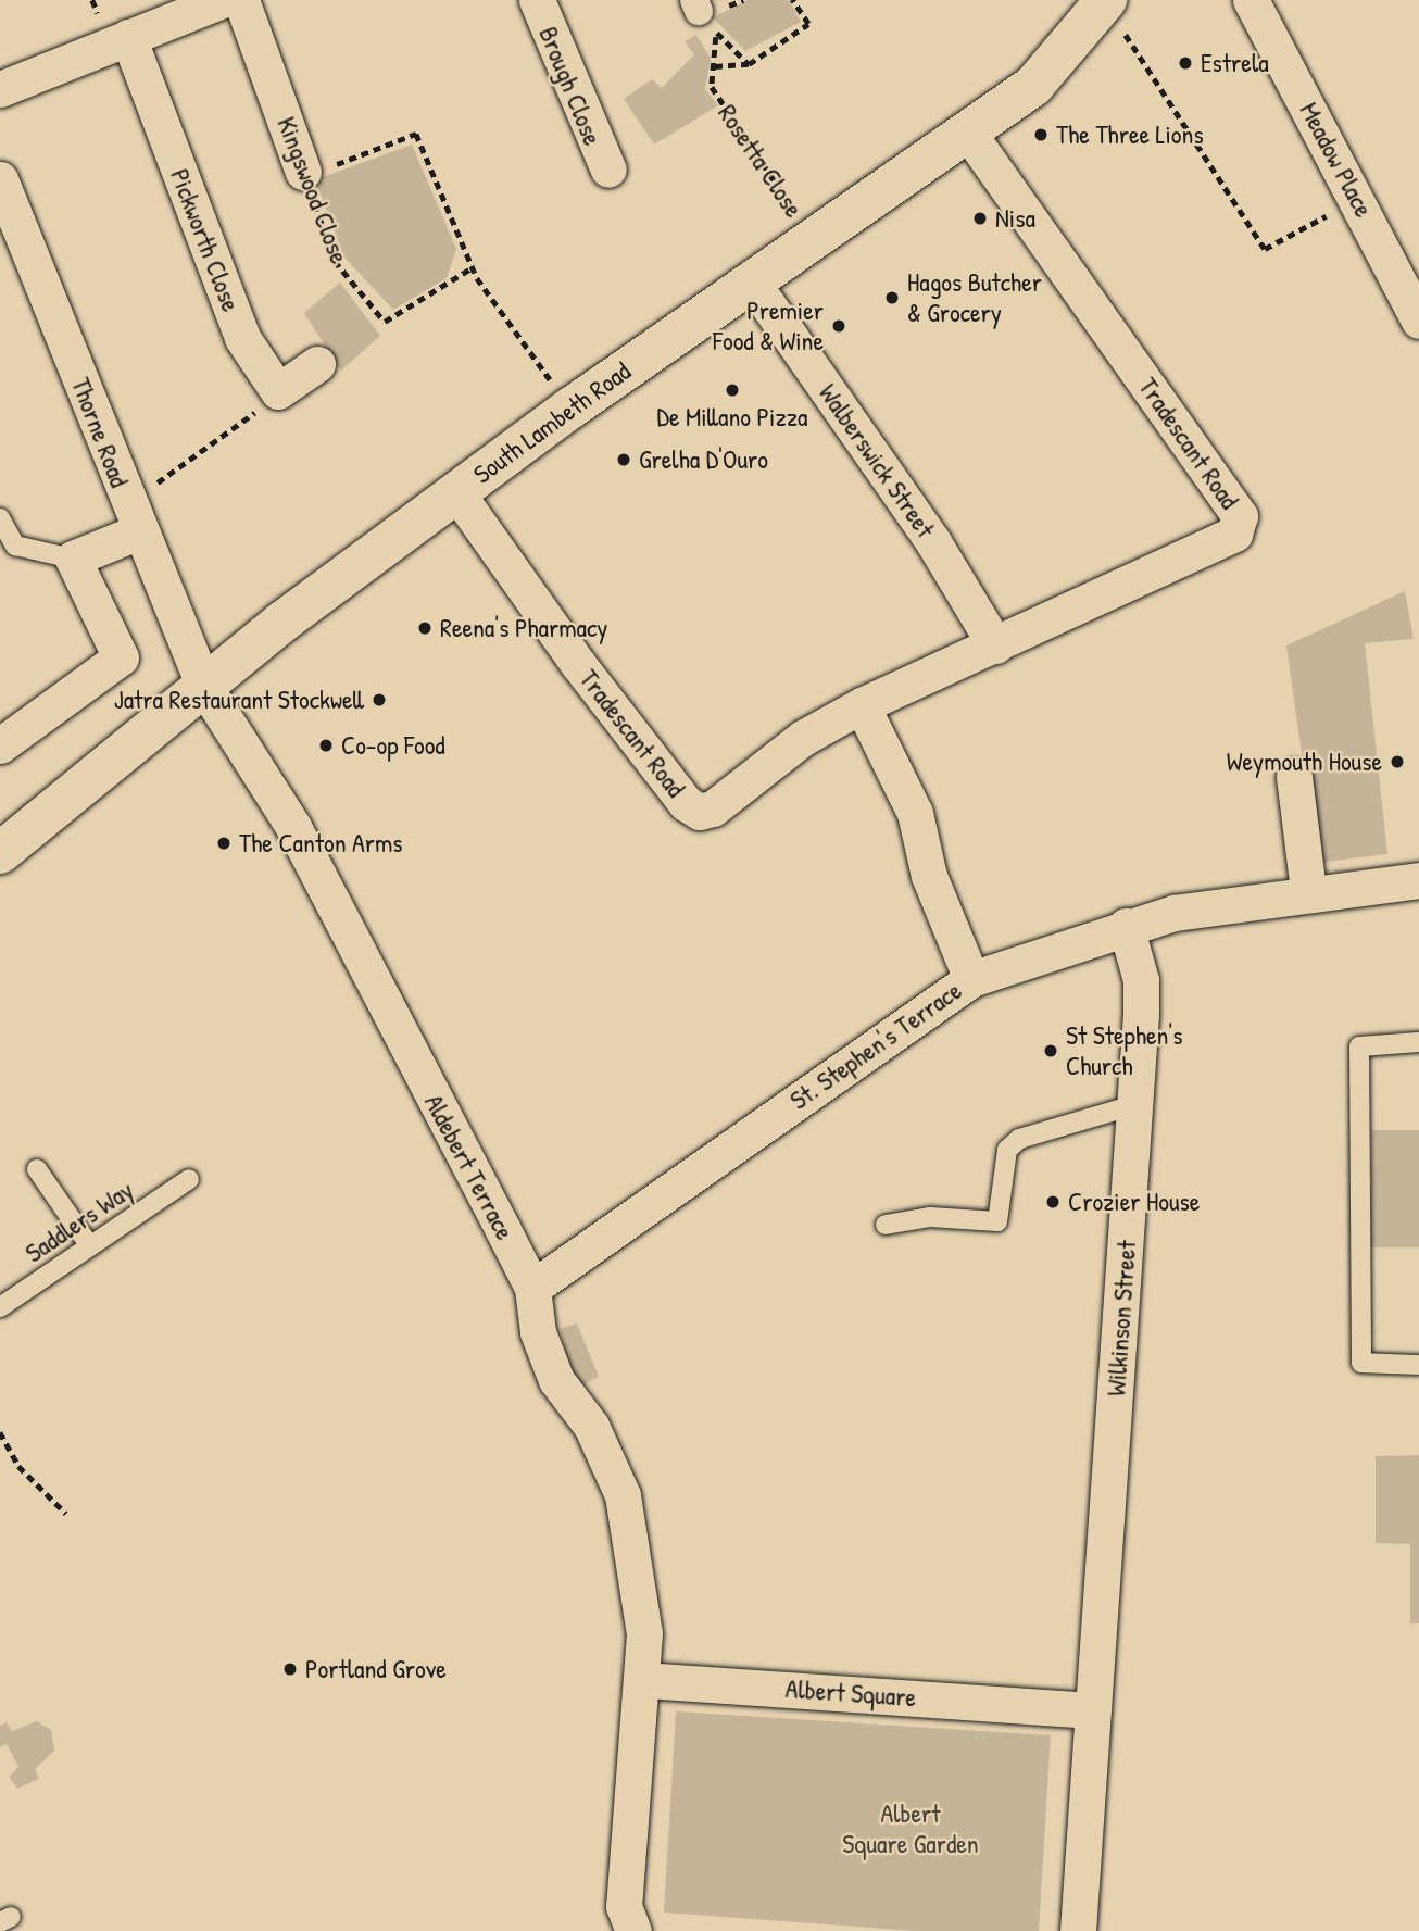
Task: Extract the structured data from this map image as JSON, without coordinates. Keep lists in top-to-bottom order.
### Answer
{
  "streets": {
    "highway": ["South Lambeth Road"],
    "street": [
      "Brough Close",
      "Meadow Place",
      "Kingswood Close",
      "Pickworth Close",
      "Thorne Road",
      "Tradescant Road",
      "Walberswick Street",
      "St. Stephen's Terrace",
      "Aldebert Terrace",
      "Wilkinson Street",
      "Albert Square"
    ],
    "lane": ["Saddlers Way"],
    "path": ["Rosetta Close"]
  },
  "crossings": [
    ["Rosetta Close", "South Lambeth Road"],
    ["South Lambeth Road", "Thorne Road"],
    ["South Lambeth Road", "Tradescant Road"],
    ["South Lambeth Road", "Walberswick Street"],
    ["South Lambeth Road", "Aldebert Terrace"],
    ["Thorne Road", "Aldebert Terrace"],
    ["Tradescant Road", "Walberswick Street"],
    ["St. Stephen's Terrace", "Aldebert Terrace"],
    ["St. Stephen's Terrace", "Wilkinson Street"],
    ["Aldebert Terrace", "Albert Square"],
    ["Wilkinson Street", "Albert Square"]
  ],
  "parks": ["Albert Square Garden"],
  "places": [
    "Estrela",
    "The Three Lions",
    "Nisa",
    "Hagos Butcher & Grocery",
    "Premier Food & Wine",
    "De Millano Pizza",
    "Grelha D'Ouro",
    "Reena's Pharmacy",
    "Jatra Restaurant Stockwell",
    "Co-op Food",
    "Weymouth House",
    "The Canton Arms",
    "St Stephen's Church",
    "Crozier House",
    "Portland Grove"
  ]
}
